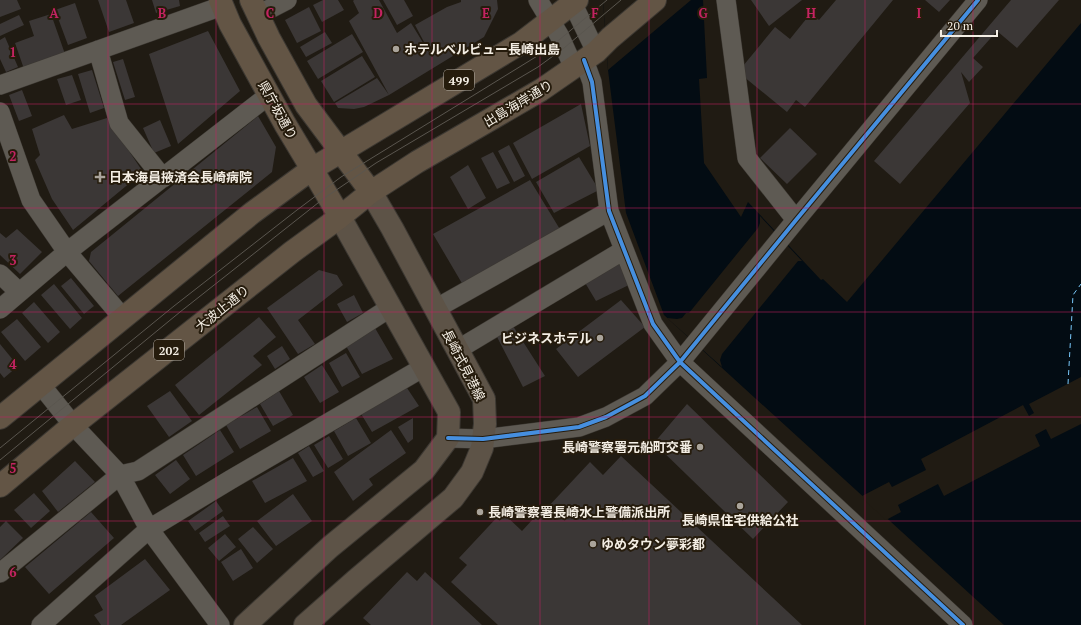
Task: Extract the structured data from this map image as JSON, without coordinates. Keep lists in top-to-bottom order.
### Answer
{
  "streets": {
    "highway": [
      "499",
      "出島海岸通り",
      "県庁坂通り",
      "大波止通り",
      "202"
    ],
    "main road": ["長崎式見港線"]
  },
  "crossings": [
    ["499", "県庁坂通り"],
    ["出島海岸通り", "県庁坂通り"],
    ["出島海岸通り", "大波止通り"],
    ["出島海岸通り", "長崎式見港線"],
    ["県庁坂通り", "大波止通り"],
    ["県庁坂通り", "長崎式見港線"],
    ["大波止通り", "長崎式見港線"]
  ],
  "places": {
    "other": [
      "ホテルベルビュー長崎出島",
      "ビジネスホテル",
      "長崎警察署元船町交番",
      "長崎県住宅供給公社",
      "長崎警察署長崎水上警備派出所",
      "ゆめタウン夢彩都"
    ],
    "health": ["日本海員掖済会長崎病院"]
  },
  "scale_bar": "20 m",
  "grid": {
    "columns": [
      "A",
      "B",
      "C",
      "D",
      "E",
      "F",
      "G",
      "H",
      "I"
    ],
    "rows": [
      "1",
      "2",
      "3",
      "4",
      "5",
      "6"
    ]
  }
}
